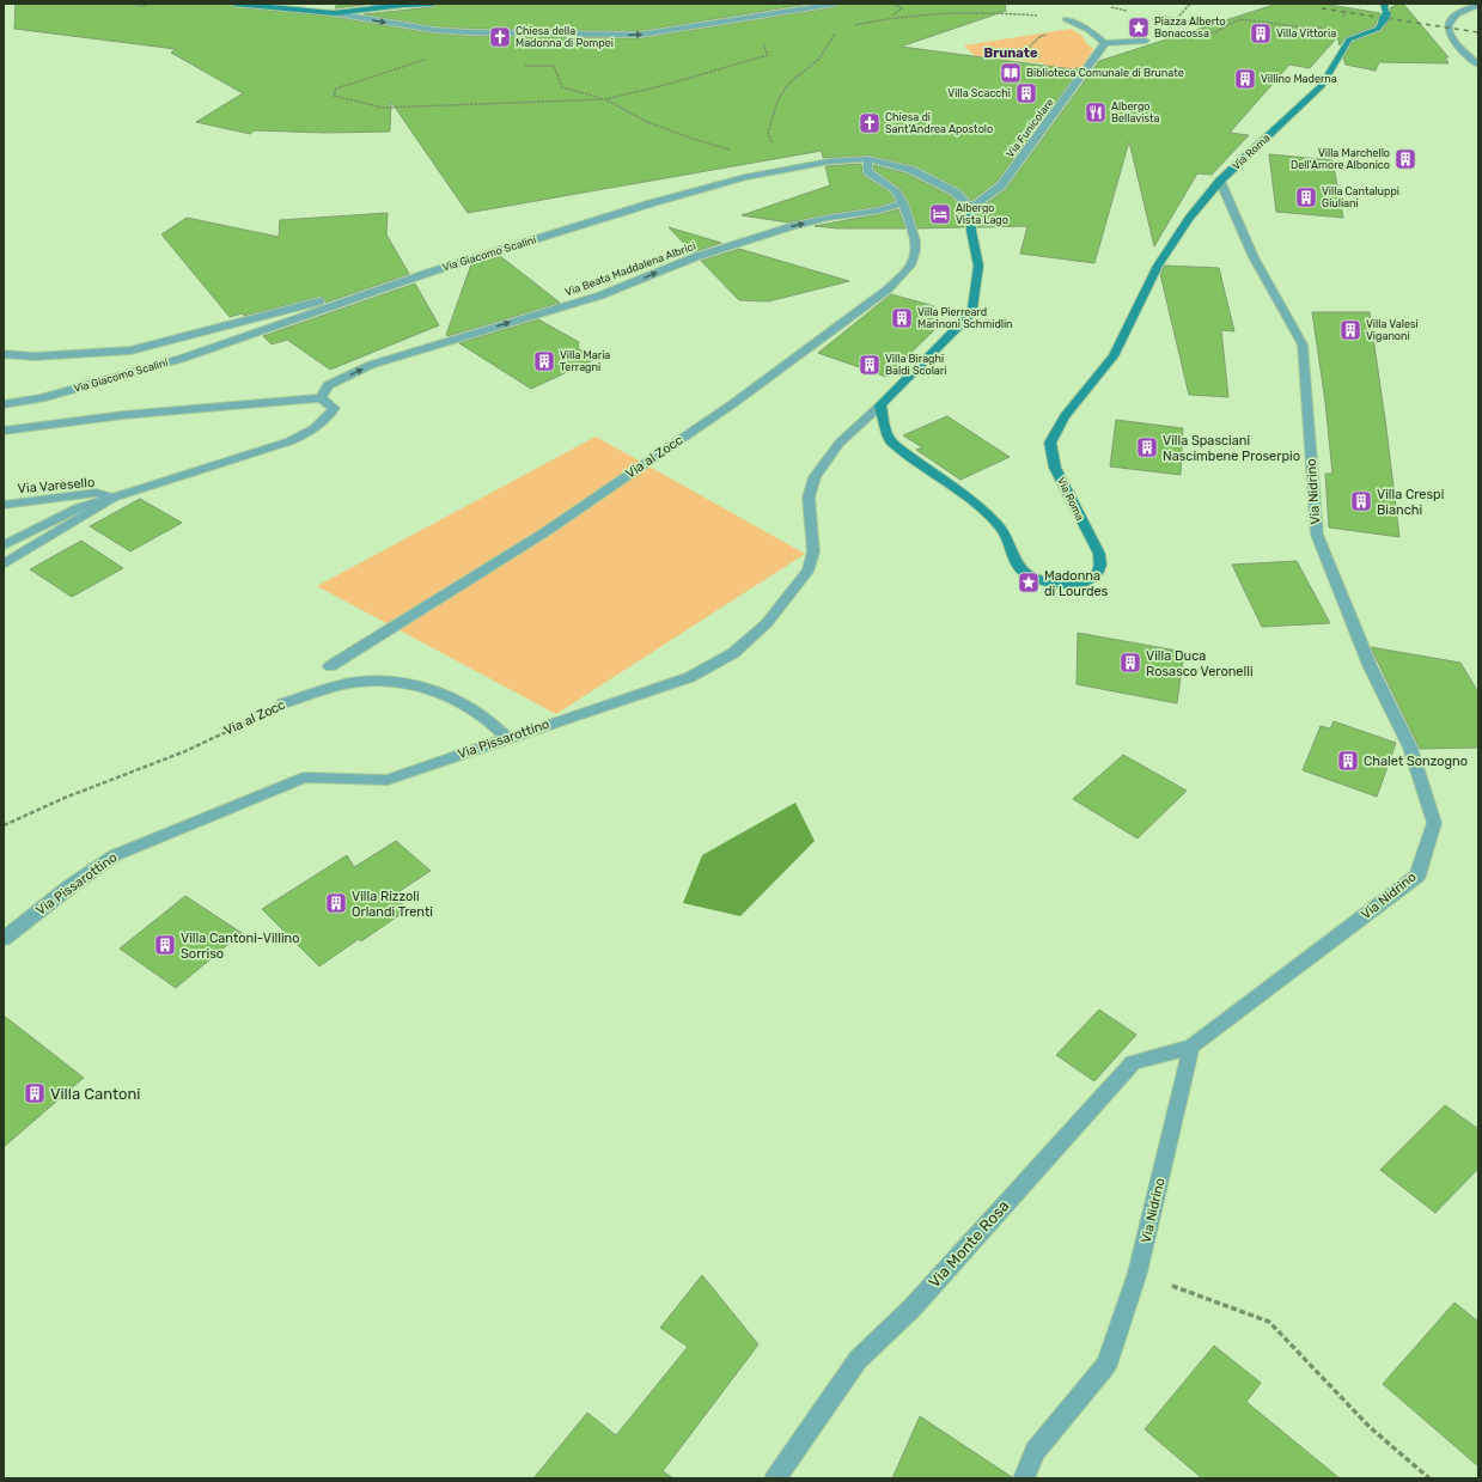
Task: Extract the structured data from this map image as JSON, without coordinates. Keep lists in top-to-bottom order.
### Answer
{
  "streets": {
    "street": [
      "Via Funicolare",
      "Via Roma",
      "Via Giacomo Scalini",
      "Via Beata Maddalena Albrici",
      "Via al Zocc",
      "Via Varesello",
      "Via Nidrino",
      "Via Pissarottino",
      "Via Monte Rosa"
    ]
  },
  "crossings": [
    ["Via Funicolare", "Via Giacomo Scalini"],
    ["Via Roma", "Via Nidrino"],
    ["Via Roma", "Via Pissarottino"],
    ["Via Beata Maddalena Albrici", "Via al Zocc"],
    ["Via al Zocc", "Via Pissarottino"],
    ["Via Nidrino", "Via Monte Rosa"]
  ],
  "districts": ["Brunate"],
  "places": {
    "place": ["Piazza Alberto Bonacossa", "Madonna di Lourdes"],
    "building": [
      "Villa Vittoria",
      "Villino Maderna",
      "Villa Scacchi",
      "Villa Marchello Dell'Amore Albonico",
      "Villa Cantaluppi Giuliani",
      "Villa Pierreard Marinoni Schmidlin",
      "Villa Valesi Viganoni",
      "Villa Maria Terragni",
      "Villa Biraghi Baldi Scolari",
      "Villa Spasciani Nascimbene Proserpio",
      "Villa Crespi Bianchi",
      "Villa Duca Rosasco Veronelli",
      "Chalet Sonzogno",
      "Villa Rizzoli Orlandi Trenti",
      "Villa Cantoni-Villino Sorriso",
      "Villa Cantoni"
    ],
    "church": ["Chiesa della Madonna di Pompei", "Chiesa di Sant'Andrea Apostolo"],
    "library": ["Biblioteca Comunale di Brunate"],
    "restaurant": ["Albergo Bellavista"],
    "hotel": ["Albergo Vista Lago"]
  }
}
